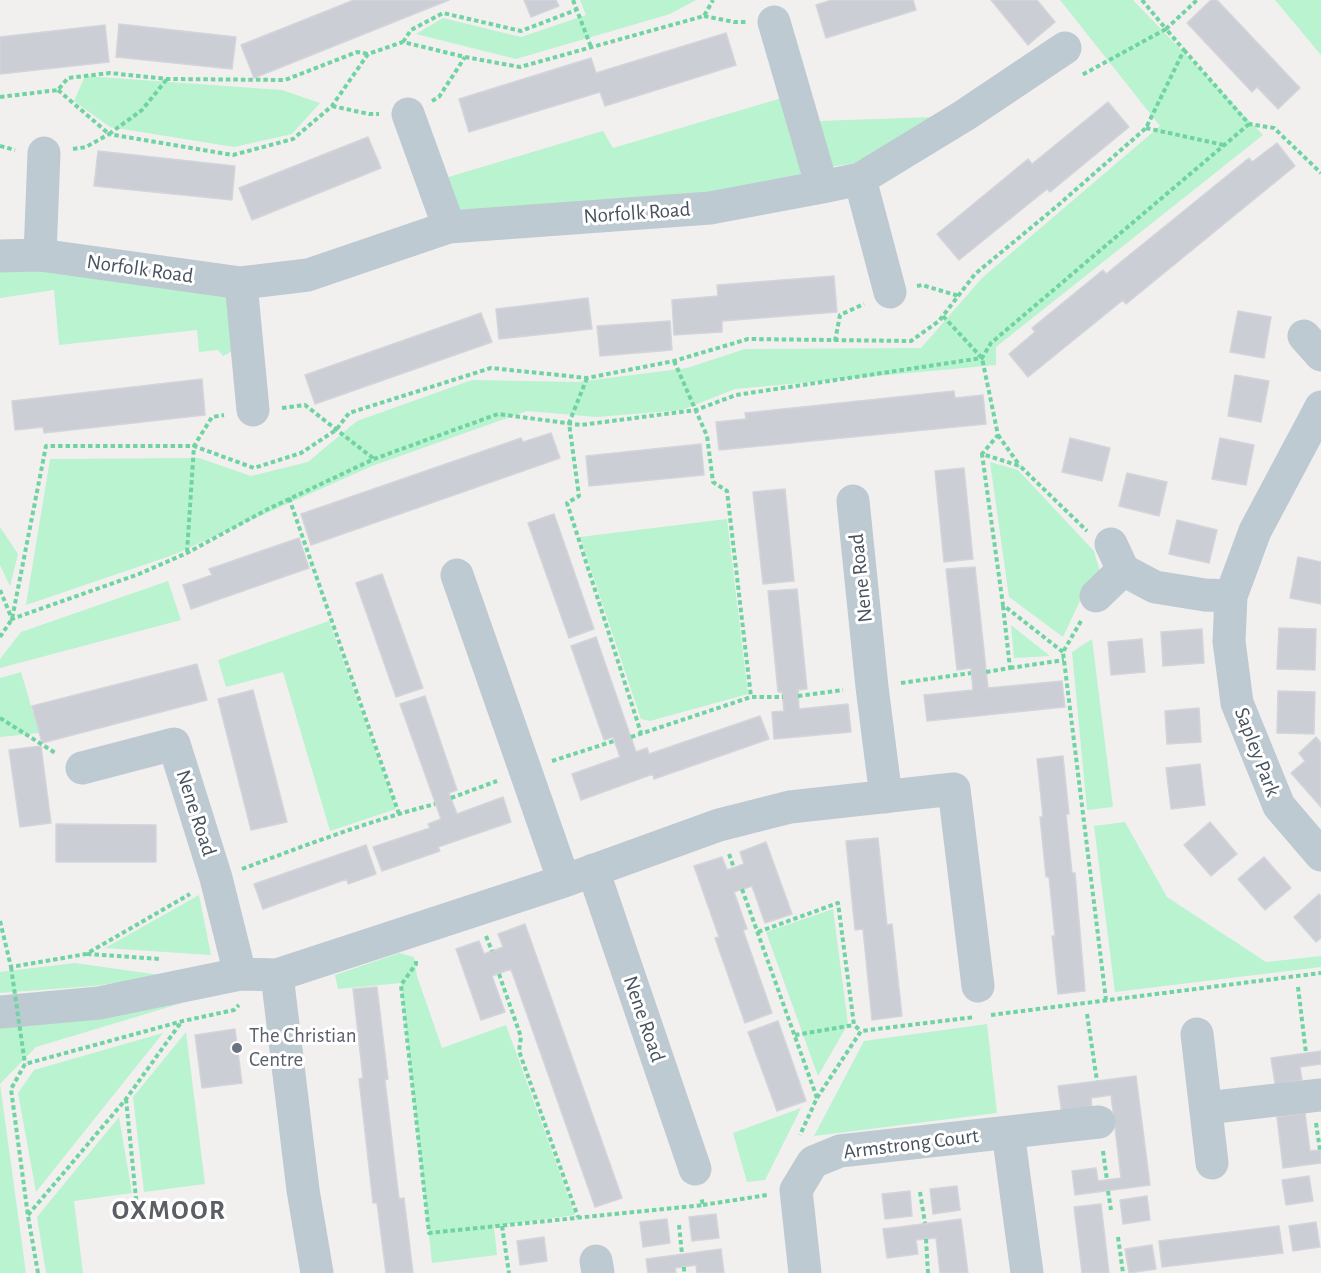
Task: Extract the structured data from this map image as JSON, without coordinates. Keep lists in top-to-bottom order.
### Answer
{
  "streets": {
    "street": [
      "Norfolk Road",
      "Nene Road",
      "Sapley Park",
      "Armstrong Court"
    ]
  },
  "districts": ["OXMOOR"],
  "places": ["The Christian Centre"]
}
